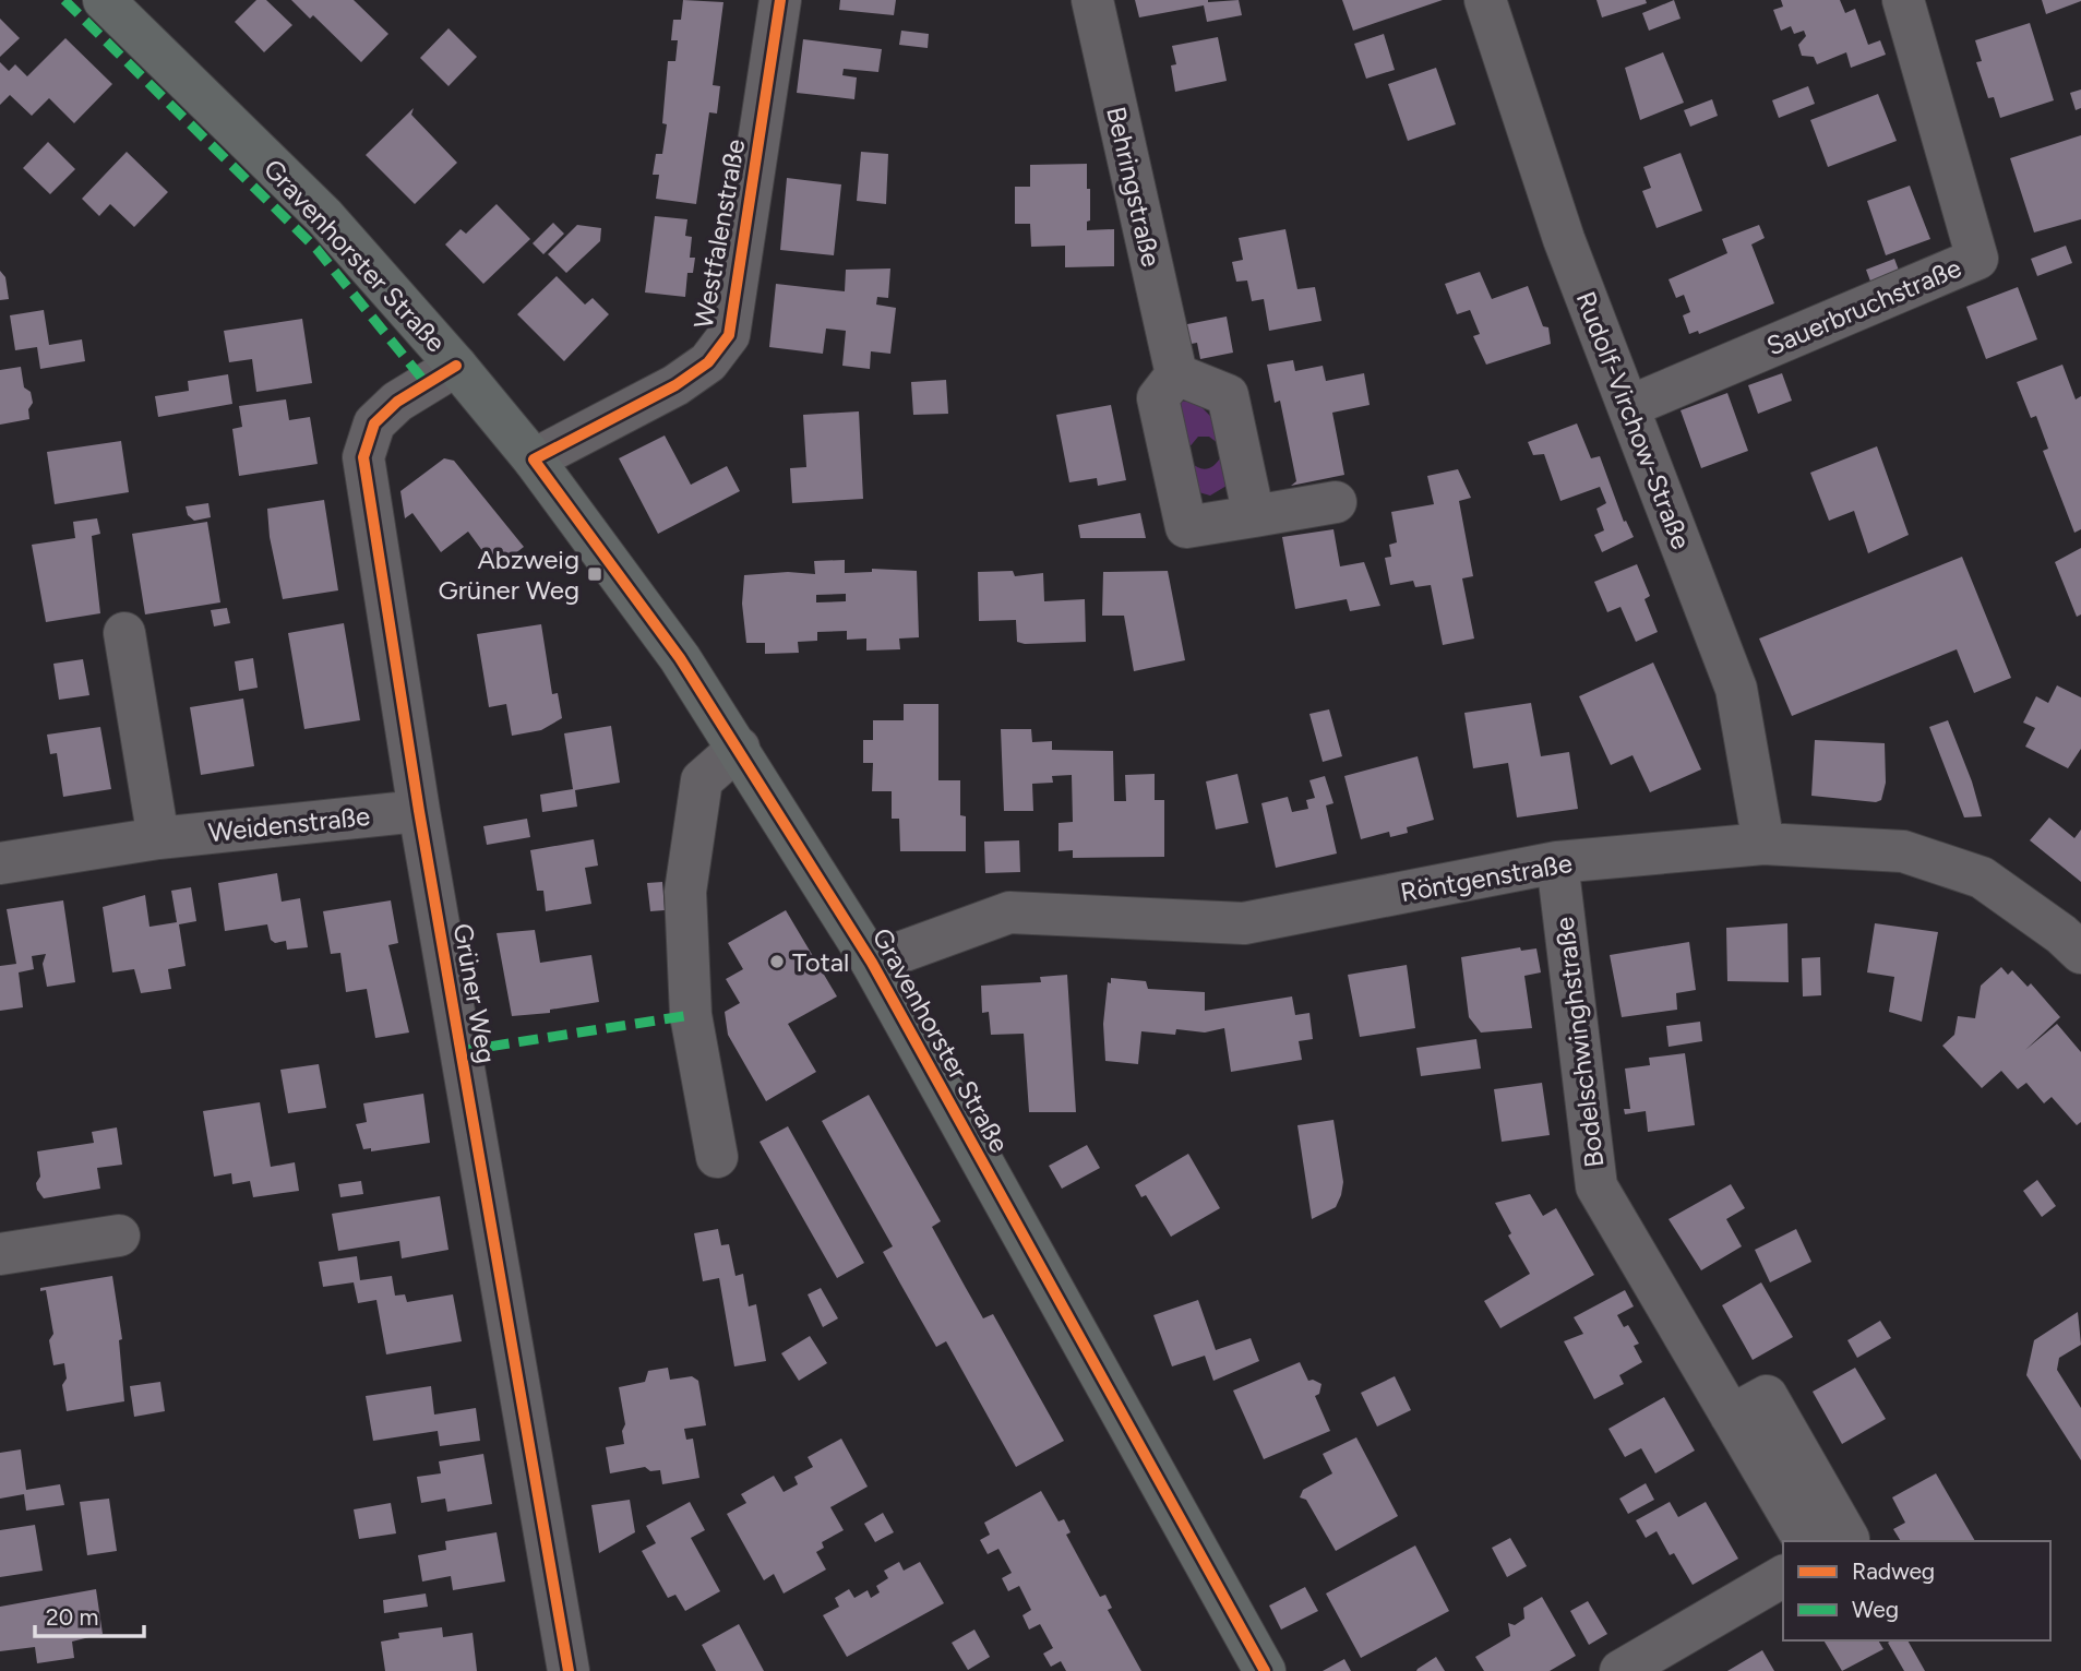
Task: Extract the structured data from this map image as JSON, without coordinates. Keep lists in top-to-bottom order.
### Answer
{
  "streets": {
    "main road": ["Gravenhorster Straße"],
    "street": [
      "Behringstraße",
      "Westfalenstraße",
      "Sauerbruchstraße",
      "Rudolf-Virchow-Straße",
      "Weidenstraße",
      "Röntgenstraße",
      "Grüner Weg",
      "Bodelschwinghstraße"
    ]
  },
  "crossings": [
    ["Westfalenstraße", "Gravenhorster Straße"],
    ["Gravenhorster Straße", "Röntgenstraße"],
    ["Gravenhorster Straße", "Grüner Weg"],
    ["Sauerbruchstraße", "Rudolf-Virchow-Straße"],
    ["Rudolf-Virchow-Straße", "Röntgenstraße"],
    ["Weidenstraße", "Grüner Weg"],
    ["Röntgenstraße", "Bodelschwinghstraße"]
  ],
  "places": {
    "transit": ["Abzweig Grüner Weg"],
    "other": ["Total"]
  },
  "legend": ["Radweg", "Weg"],
  "scale_bar": "20 m"
}
